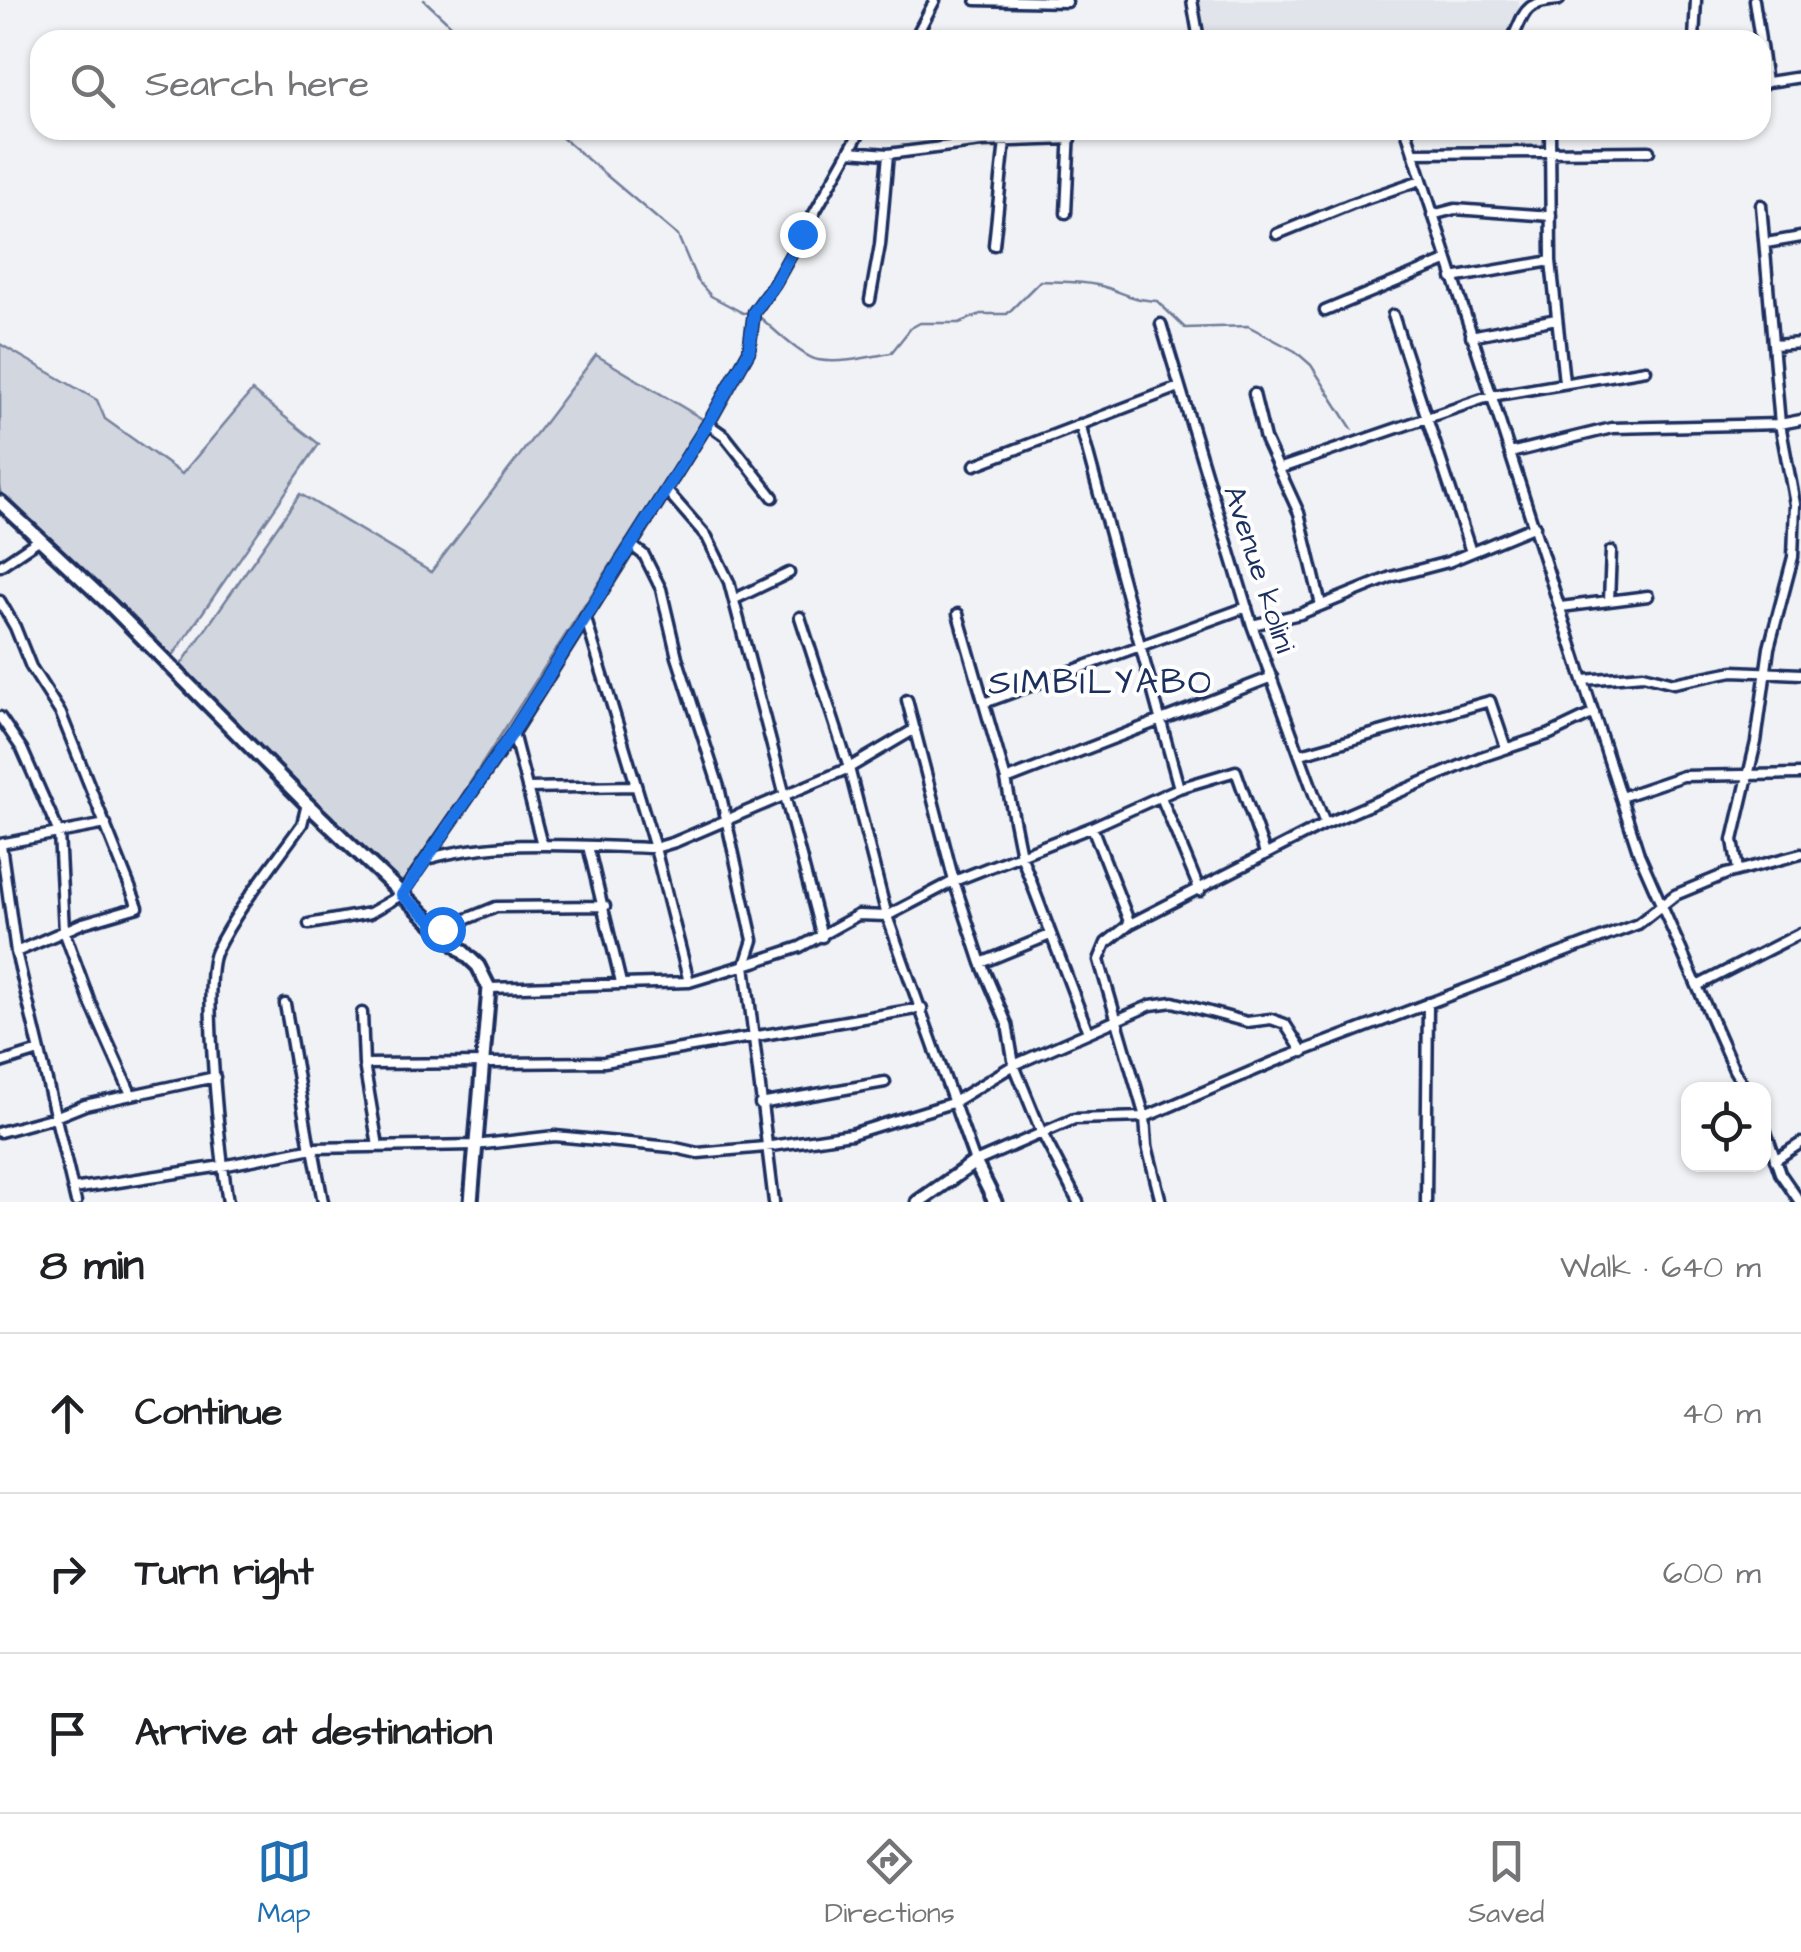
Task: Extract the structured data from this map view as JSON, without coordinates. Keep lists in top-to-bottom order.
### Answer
{
  "streets": {
    "street": ["Avenue kolini"]
  },
  "districts": ["SIMBILYABO"],
  "page": {
    "search": "Search here",
    "heading": ["8 min", "Walk · 640 m"],
    "list": [
      ["Continue", "40 m"],
      ["Turn right", "600 m"],
      "Arrive at destination"
    ],
    "nav": ["Map", "Directions", "Saved"]
  }
}
